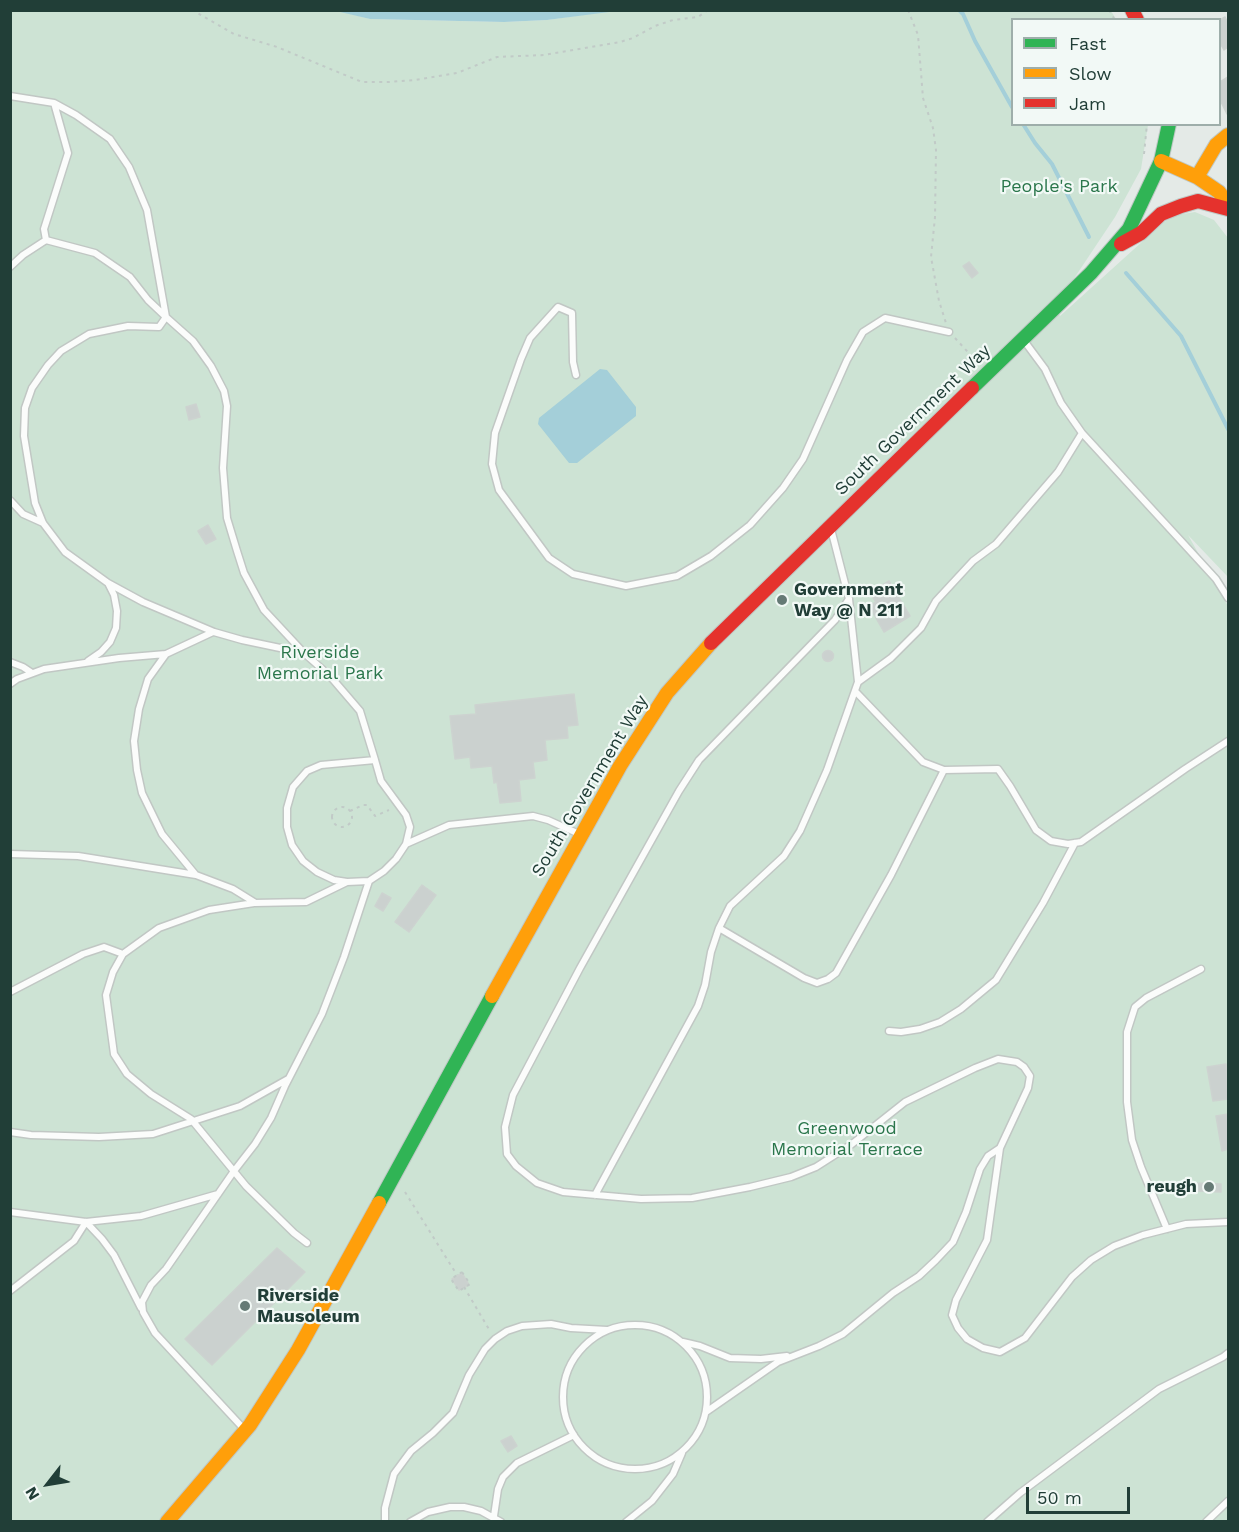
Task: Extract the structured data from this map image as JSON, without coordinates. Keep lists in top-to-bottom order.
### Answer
{
  "streets": {
    "main road": ["South Government Way"]
  },
  "parks": ["People's Park", "Riverside Memorial Park", "Greenwood Memorial Terrace"],
  "places": ["Government Way @ N 211", "reugh", "Riverside Mausoleum"],
  "legend": ["Fast", "Slow", "Jam"],
  "scale_bar": "50 m",
  "north": "bottom left"
}
